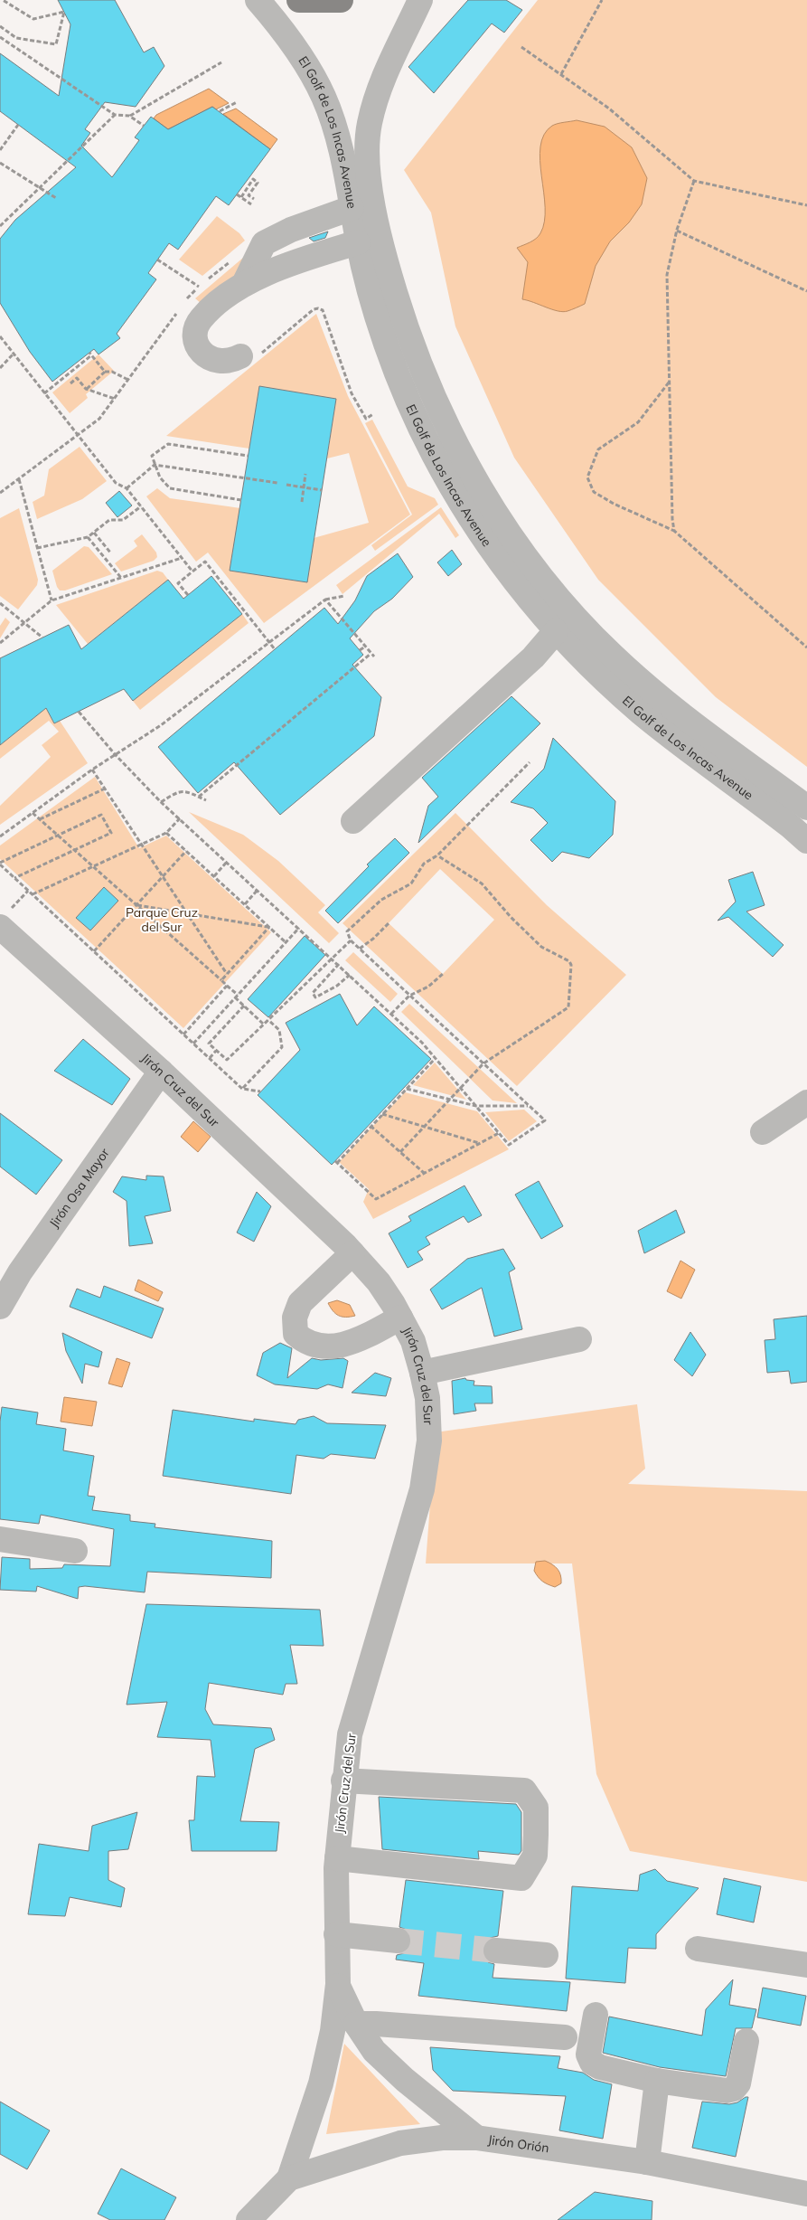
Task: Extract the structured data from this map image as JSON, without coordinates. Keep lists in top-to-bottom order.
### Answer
{
  "streets": {
    "street": [
      "El Golf de Los Incas Avenue",
      "Jirón Cruz del Sur",
      "Jirón Osa Mayor",
      "Jirón Orión"
    ]
  },
  "crossings": [
    ["Jirón Cruz del Sur", "Jirón Osa Mayor"],
    ["Jirón Cruz del Sur", "Jirón Orión"]
  ],
  "parks": ["Parque Cruz del Sur"]
}
